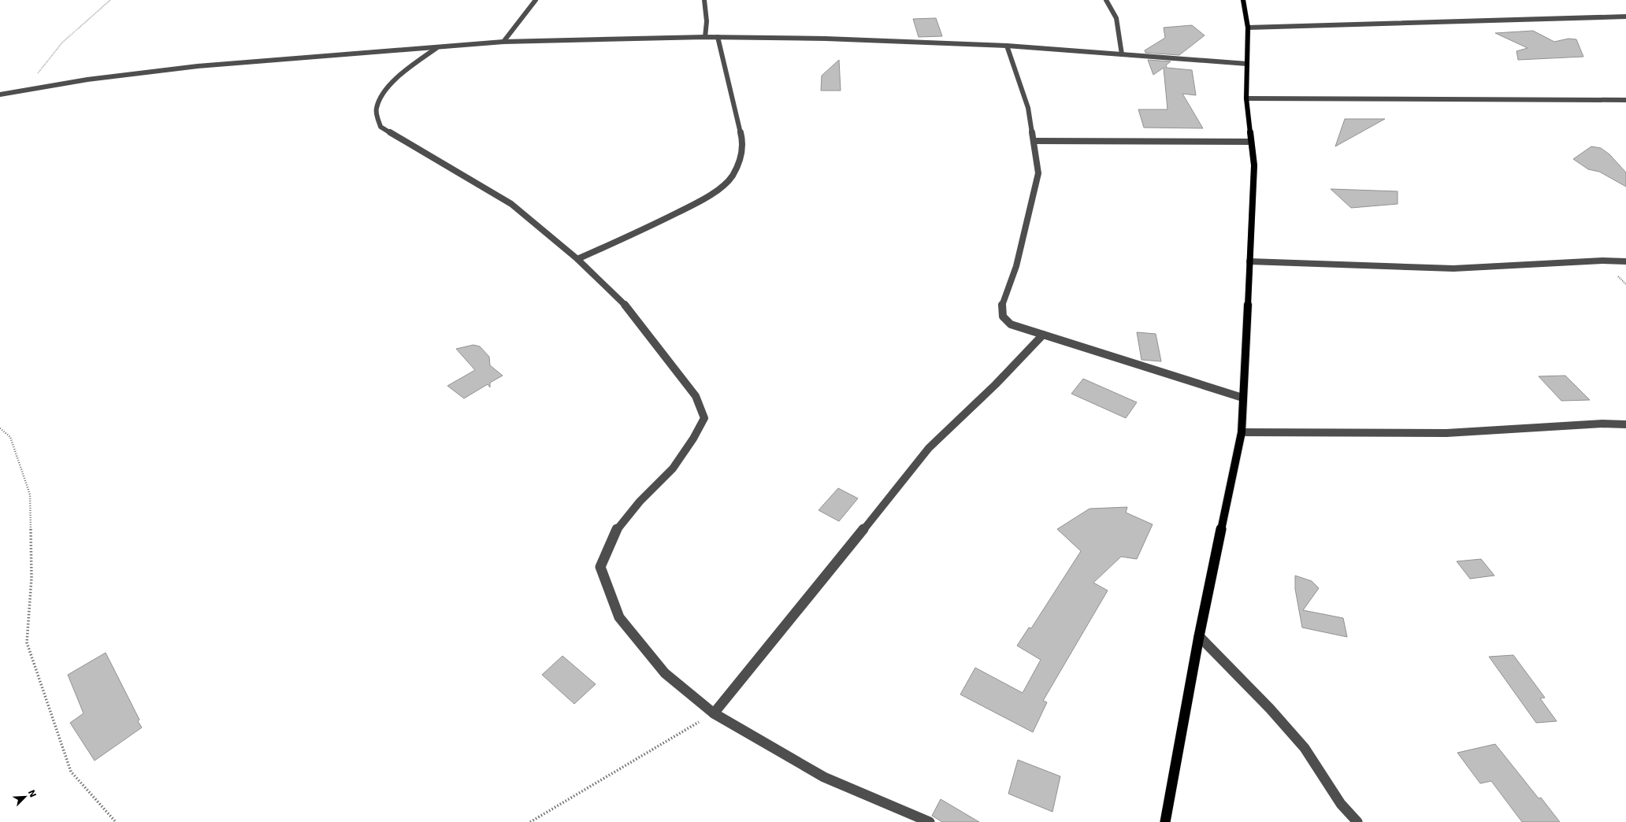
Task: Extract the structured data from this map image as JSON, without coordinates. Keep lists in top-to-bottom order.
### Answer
{
  "north": "top right"
}
